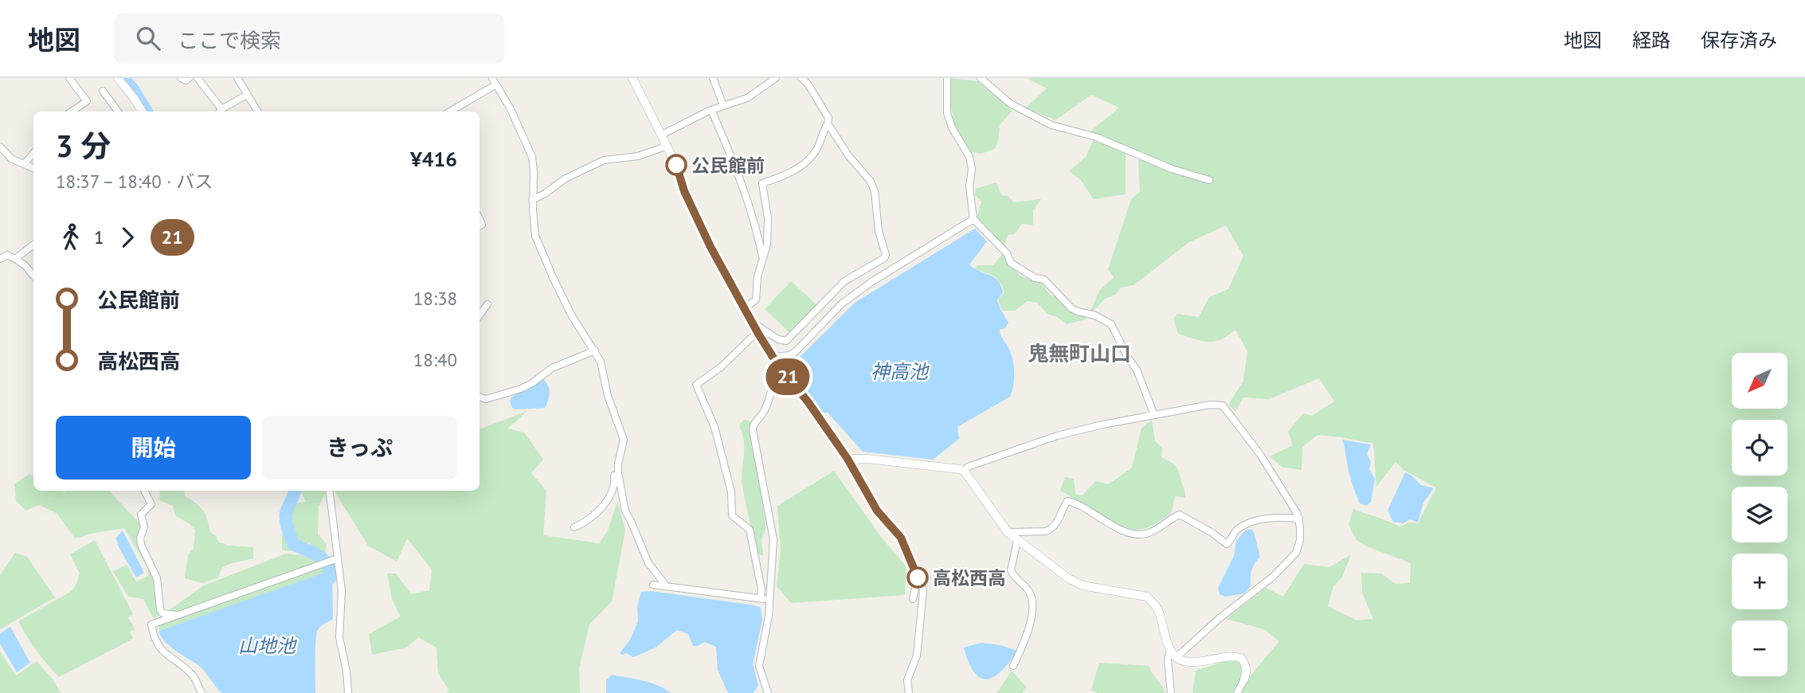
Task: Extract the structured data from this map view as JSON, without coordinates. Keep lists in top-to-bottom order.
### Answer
{
  "districts": ["鬼無町山口"],
  "water": ["神高池", "山地池"],
  "places": ["公民館前", "高松西高"],
  "lines": ["bus line 21"],
  "north": "bottom left",
  "page": {
    "header": "地図",
    "search": "ここで検索",
    "nav": ["地図", "経路", "保存済み"],
    "on_map": "21",
    "heading": ["3 分", "18:37 – 18:40 · バス", "¥416"],
    "legs": ["1", "21"],
    "list": [
      {
        "name": "公民館前",
        "value": "18:38"
      },
      {
        "name": "高松西高",
        "value": "18:40"
      }
    ],
    "map_buttons": ["+", "−"],
    "buttons": ["開始", "きっぷ"]
  }
}
